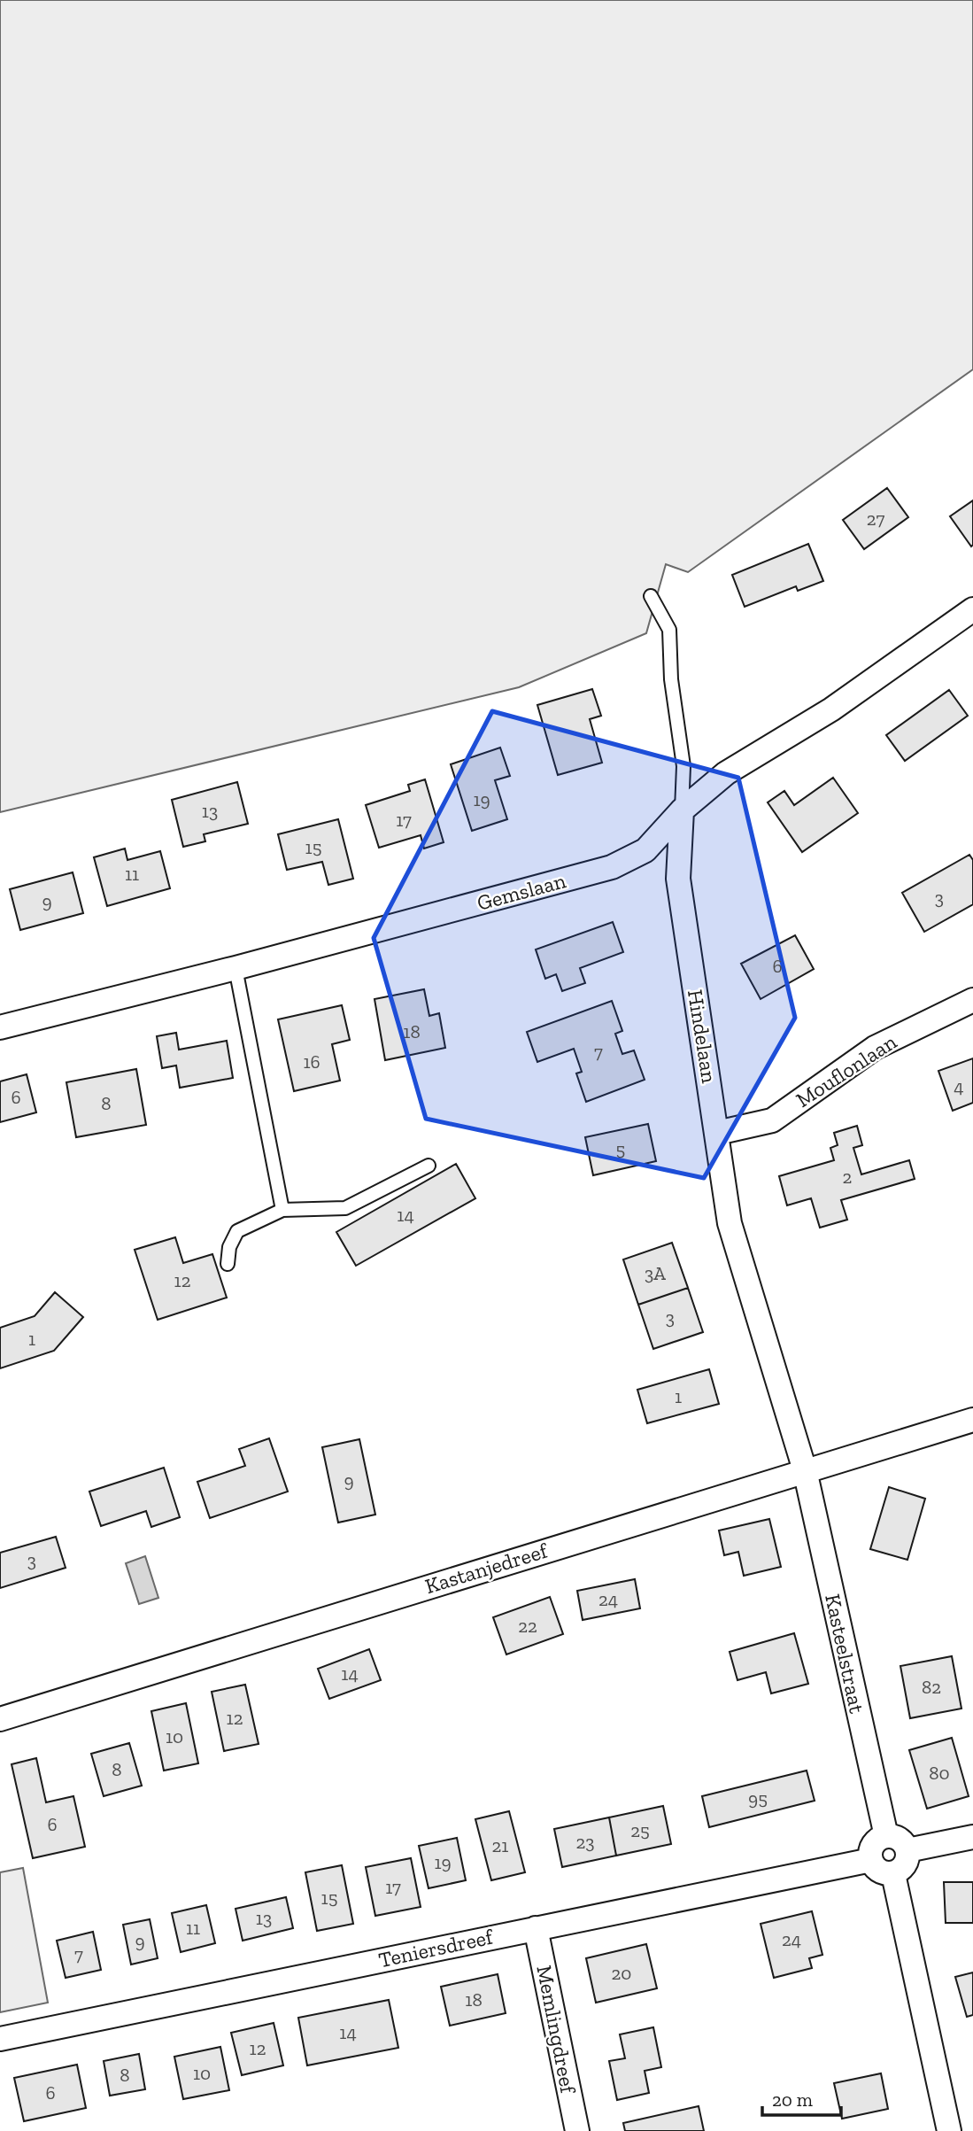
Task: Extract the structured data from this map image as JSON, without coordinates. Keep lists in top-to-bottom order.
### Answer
{
  "streets": {
    "street": [
      "Gemslaan",
      "Hindelaan",
      "Mouflonlaan",
      "Kastanjedreef",
      "Kasteelstraat",
      "Teniersdreef",
      "Memlingdreef"
    ]
  },
  "crossings": [
    ["Gemslaan", "Hindelaan"],
    ["Hindelaan", "Mouflonlaan"],
    ["Hindelaan", "Kastanjedreef"],
    ["Hindelaan", "Kasteelstraat"],
    ["Kastanjedreef", "Kasteelstraat"],
    ["Kasteelstraat", "Teniersdreef"],
    ["Teniersdreef", "Memlingdreef"]
  ],
  "house_numbers": [
    "27",
    "19",
    "13",
    "17",
    "15",
    "11",
    "3",
    "9",
    "6",
    "18",
    "7",
    "16",
    "4",
    "6",
    "8",
    "5",
    "2",
    "14",
    "3A",
    "12",
    "3",
    "1",
    "1",
    "9",
    "3",
    "24",
    "22",
    "14",
    "82",
    "12",
    "10",
    "8",
    "80",
    "95",
    "6",
    "25",
    "23",
    "21",
    "19",
    "17",
    "15",
    "13",
    "11",
    "24",
    "9",
    "7",
    "20",
    "18",
    "14",
    "12",
    "10",
    "8",
    "6"
  ],
  "scale_bar": "20 m"
}
